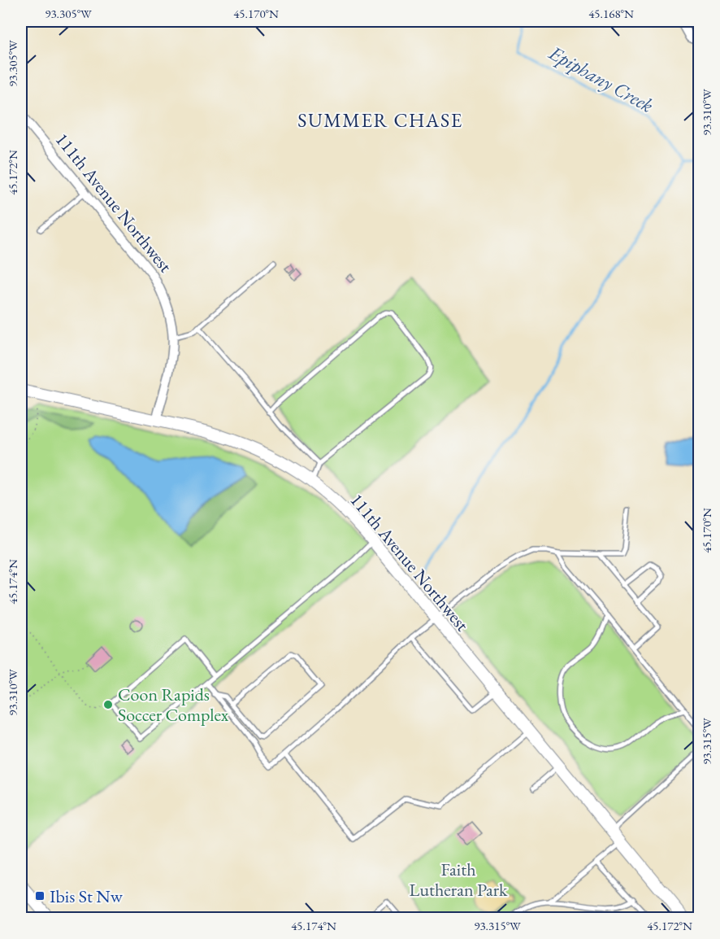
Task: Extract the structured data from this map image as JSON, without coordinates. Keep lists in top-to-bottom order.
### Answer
{
  "streets": {
    "street": ["111th Avenue Northwest"]
  },
  "districts": ["SUMMER CHASE"],
  "water": ["Epiphany Creek"],
  "parks": ["Faith Lutheran Park"],
  "places": {
    "other": ["Coon Rapids Soccer Complex"],
    "transit": ["Ibis St Nw"]
  },
  "coordinates": [
    "93.305°W",
    "45.170°N",
    "45.168°N",
    "93.310°W",
    "45.172°N",
    "45.174°N",
    "93.315°W"
  ]
}
